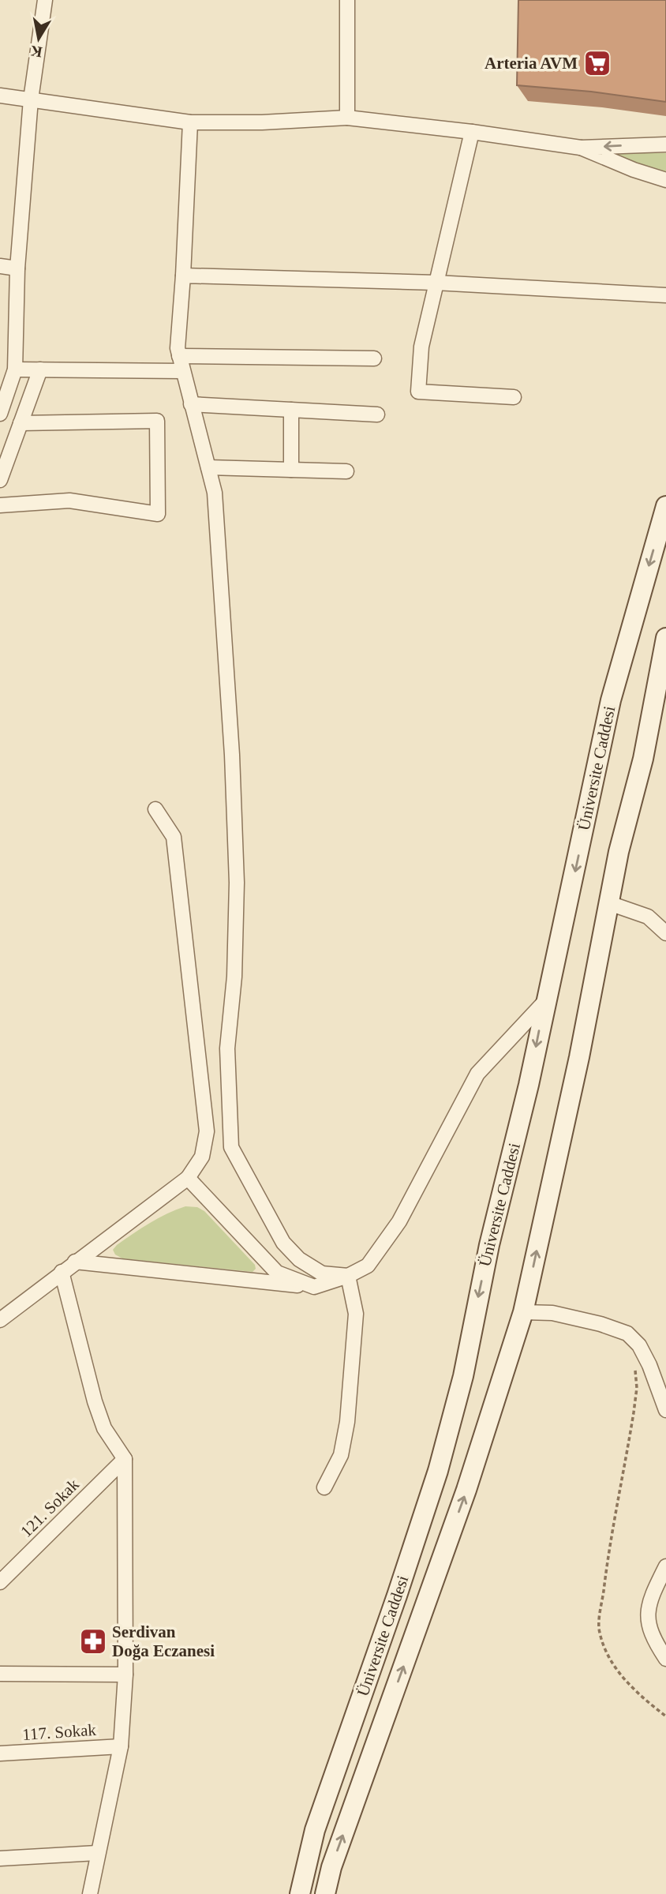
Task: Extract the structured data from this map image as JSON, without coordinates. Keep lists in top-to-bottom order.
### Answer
{
  "streets": {
    "main road": ["Üniversite Caddesi"],
    "street": ["121. Sokak", "117. Sokak"]
  },
  "places": {
    "supermarket": ["Arteria AVM"],
    "pharmacy": ["Serdivan Doğa Eczanesi"]
  },
  "north": "bottom"
}
